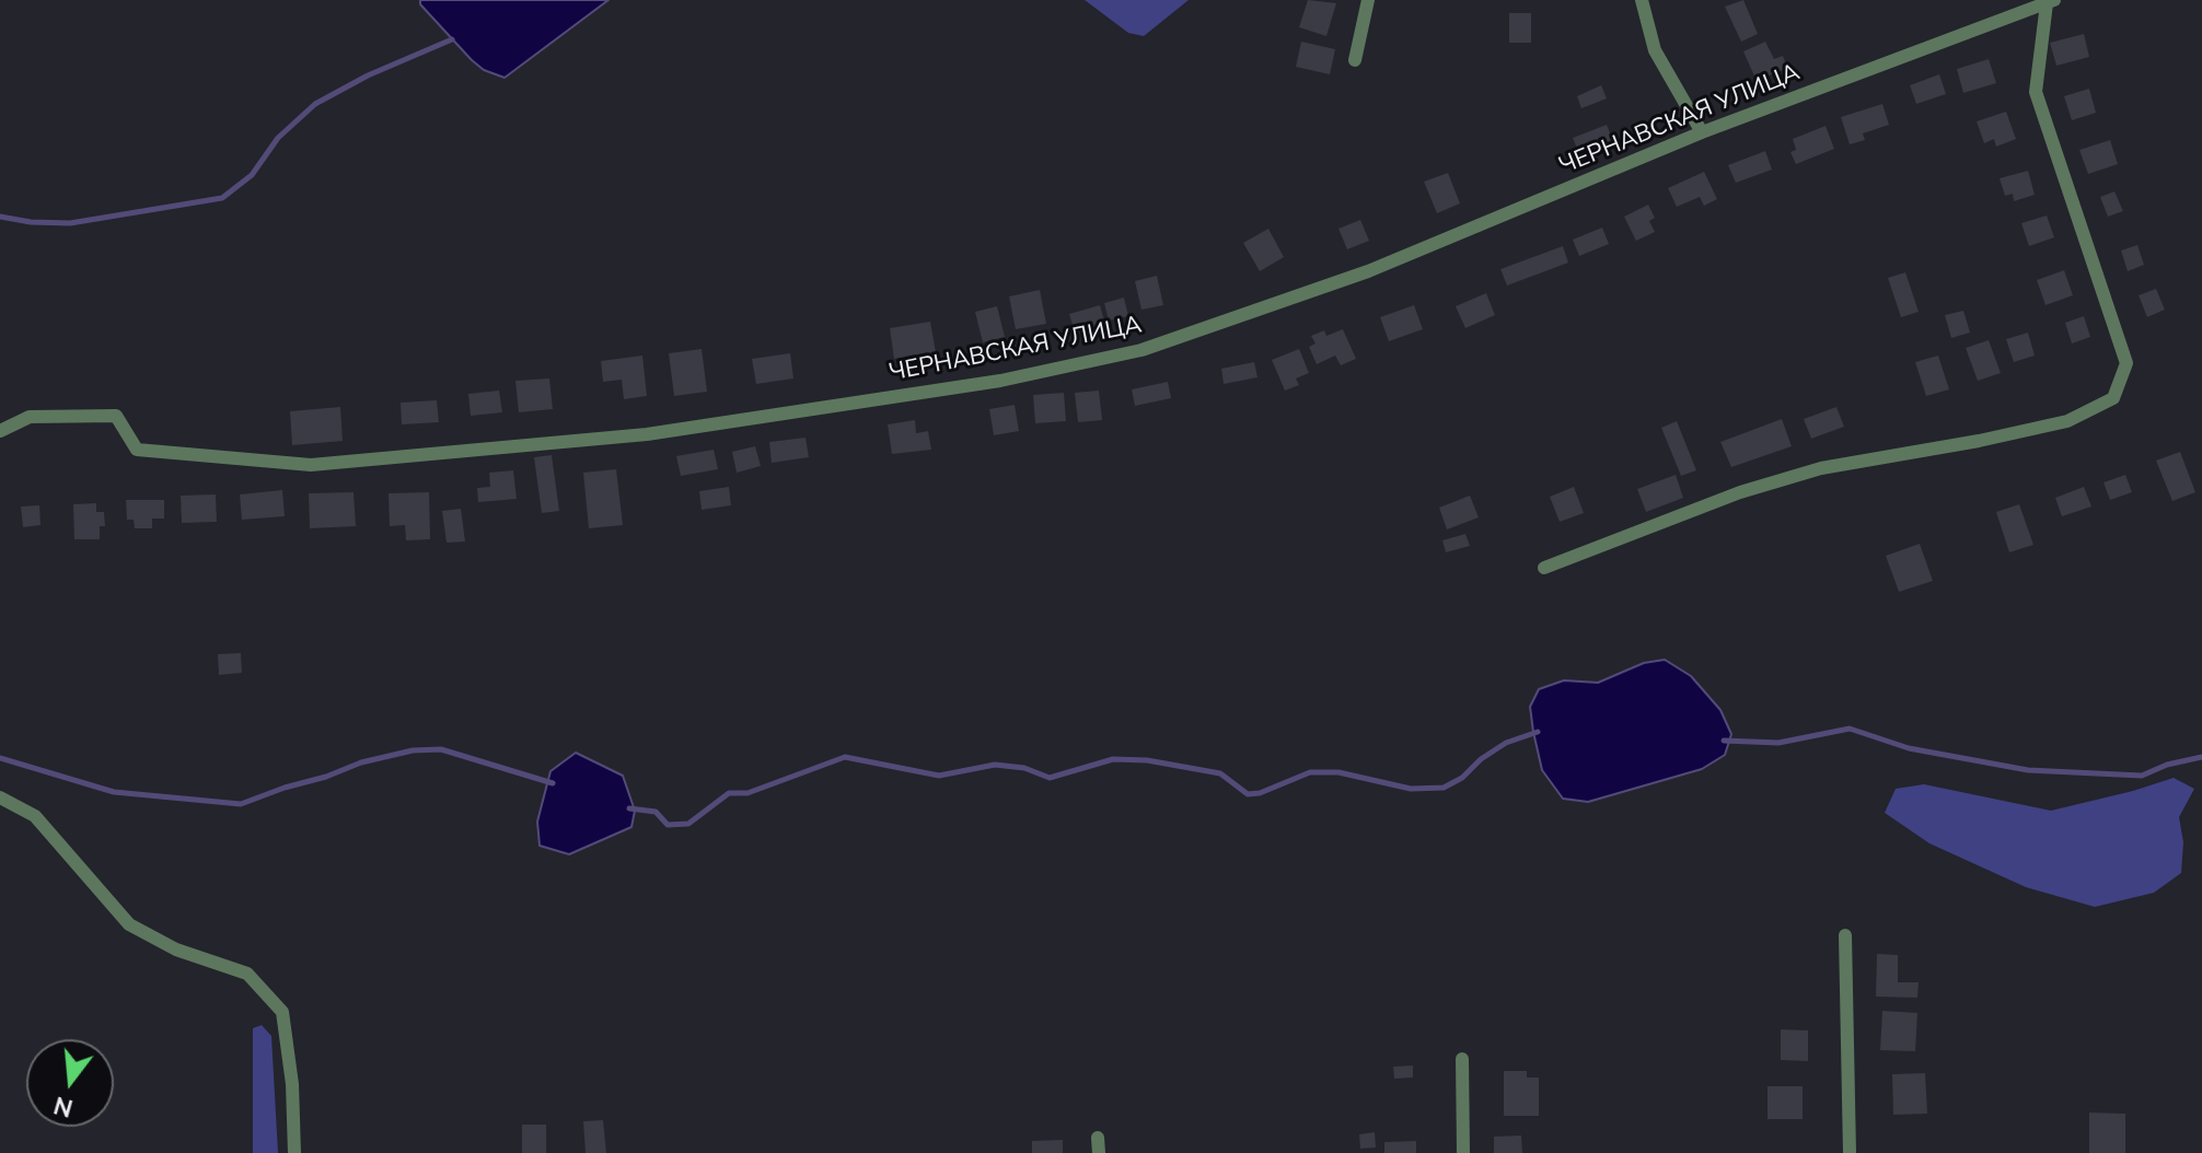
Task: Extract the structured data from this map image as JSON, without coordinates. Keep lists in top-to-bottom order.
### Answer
{
  "streets": {
    "street": ["ЧЕРНАВСКАЯ УЛИЦА"]
  },
  "north": "bottom"
}
